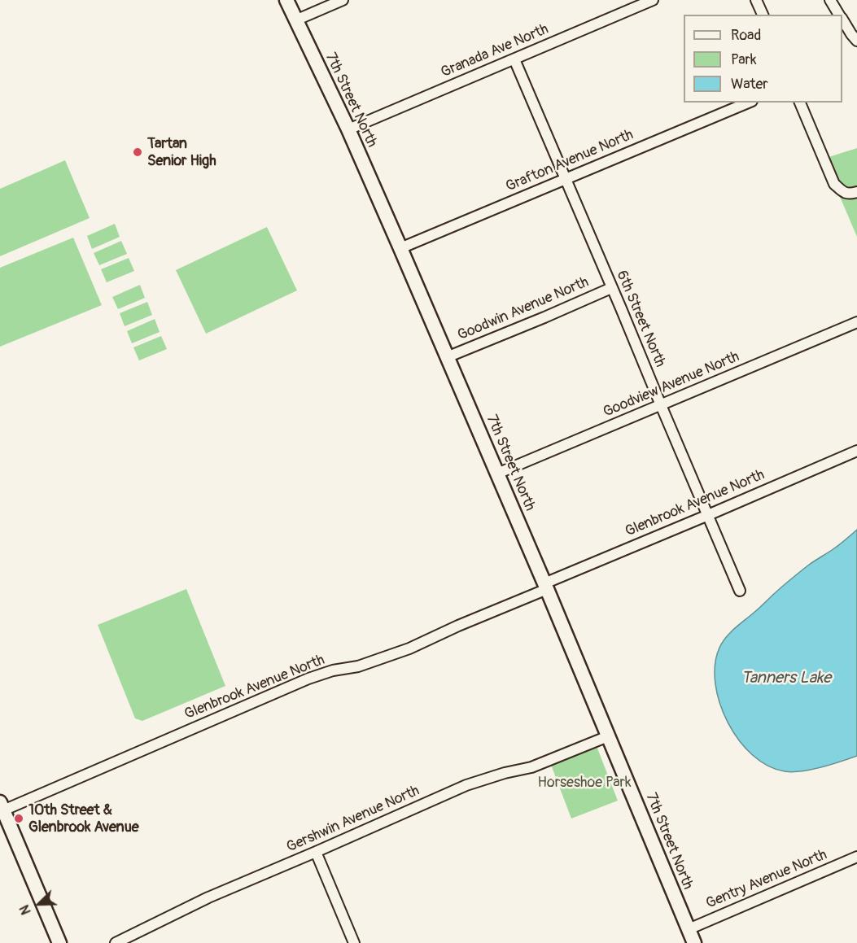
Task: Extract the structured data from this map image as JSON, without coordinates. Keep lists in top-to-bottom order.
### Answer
{
  "streets": {
    "street": [
      "Granada Ave North",
      "7th Street North",
      "Grafton Avenue North",
      "Goodwin Avenue North",
      "6th Street North",
      "Goodview Avenue North",
      "Glenbrook Avenue North",
      "Gershwin Avenue North",
      "Gentry Avenue North"
    ]
  },
  "crossings": [
    ["Granada Ave North", "7th Street North"],
    ["Granada Ave North", "6th Street North"],
    ["7th Street North", "Grafton Avenue North"],
    ["7th Street North", "Goodwin Avenue North"],
    ["7th Street North", "Goodview Avenue North"],
    ["7th Street North", "Glenbrook Avenue North"],
    ["7th Street North", "Gershwin Avenue North"],
    ["7th Street North", "Gentry Avenue North"],
    ["Grafton Avenue North", "6th Street North"],
    ["Goodwin Avenue North", "6th Street North"],
    ["6th Street North", "Goodview Avenue North"],
    ["6th Street North", "Glenbrook Avenue North"]
  ],
  "water": ["Tanners Lake"],
  "parks": ["Horseshoe Park"],
  "places": ["Tartan Senior High", "10th Street & Glenbrook Avenue"],
  "legend": ["Road", "Park", "Water"],
  "north": "bottom left"
}
